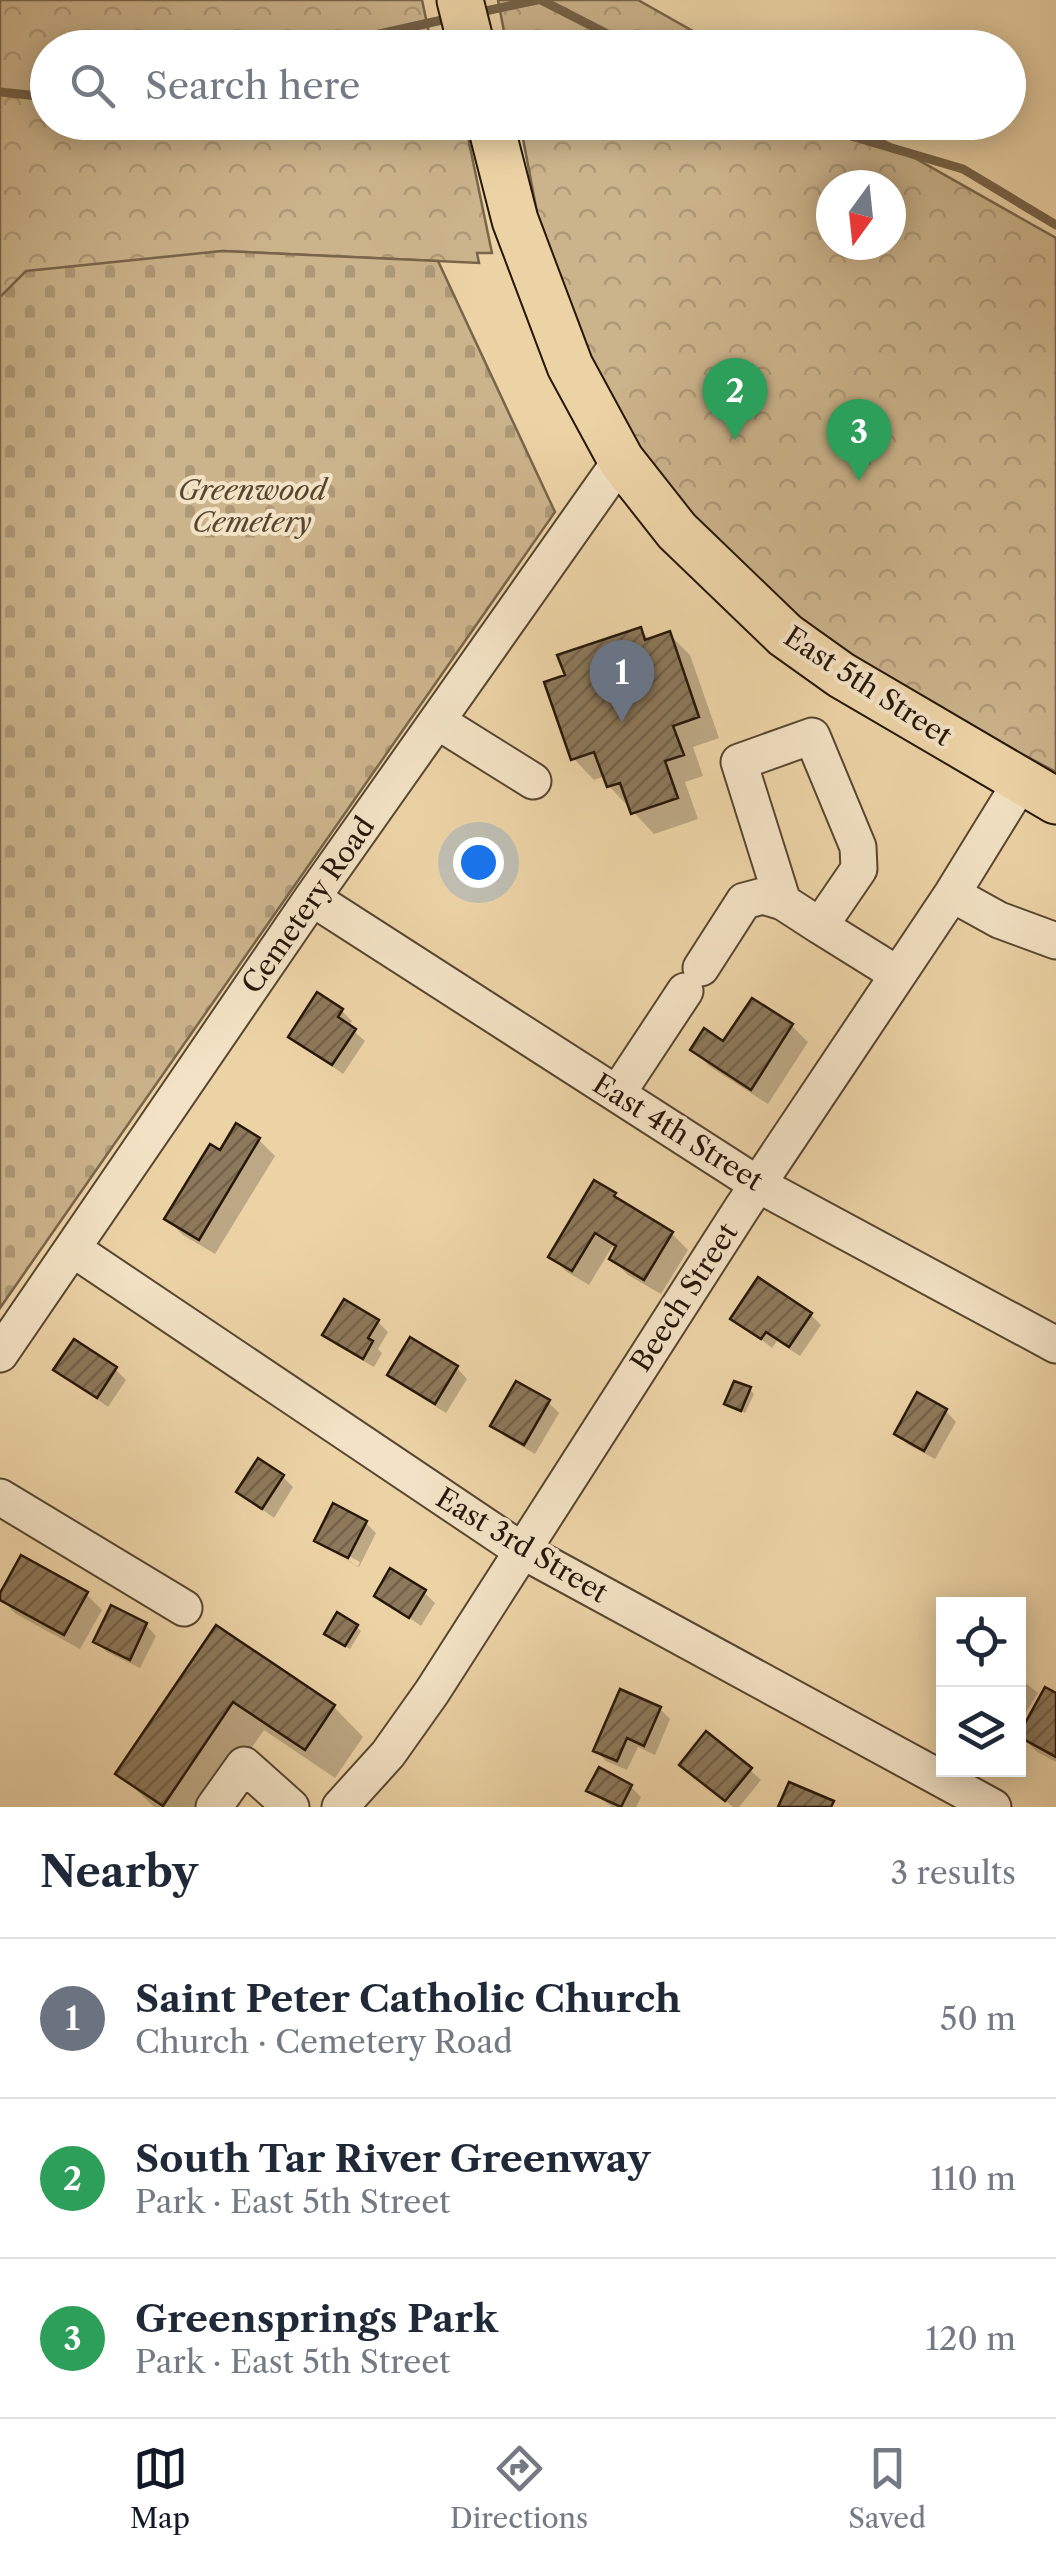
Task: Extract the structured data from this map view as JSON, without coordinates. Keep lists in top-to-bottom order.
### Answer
{
  "streets": {
    "main road": ["East 5th Street"],
    "street": [
      "Cemetery Road",
      "East 4th Street",
      "Beech Street",
      "East 3rd Street"
    ]
  },
  "crossings": [
    ["East 5th Street", "Cemetery Road"],
    ["East 5th Street", "Beech Street"],
    ["Cemetery Road", "East 4th Street"],
    ["Cemetery Road", "East 3rd Street"],
    ["East 4th Street", "Beech Street"],
    ["Beech Street", "East 3rd Street"]
  ],
  "parks": ["Greenwood Cemetery"],
  "north": "bottom",
  "page": {
    "search": "Search here",
    "pins": ["2", "3", "1"],
    "heading": ["Nearby", "3 results"],
    "list": [
      {
        "mark": "1",
        "name": "Saint Peter Catholic Church",
        "note": "Church · Cemetery Road",
        "value": "50 m"
      },
      {
        "mark": "2",
        "name": "South Tar River Greenway",
        "note": "Park · East 5th Street",
        "value": "110 m"
      },
      {
        "mark": "3",
        "name": "Greensprings Park",
        "note": "Park · East 5th Street",
        "value": "120 m"
      }
    ],
    "nav": ["Map", "Directions", "Saved"]
  }
}
